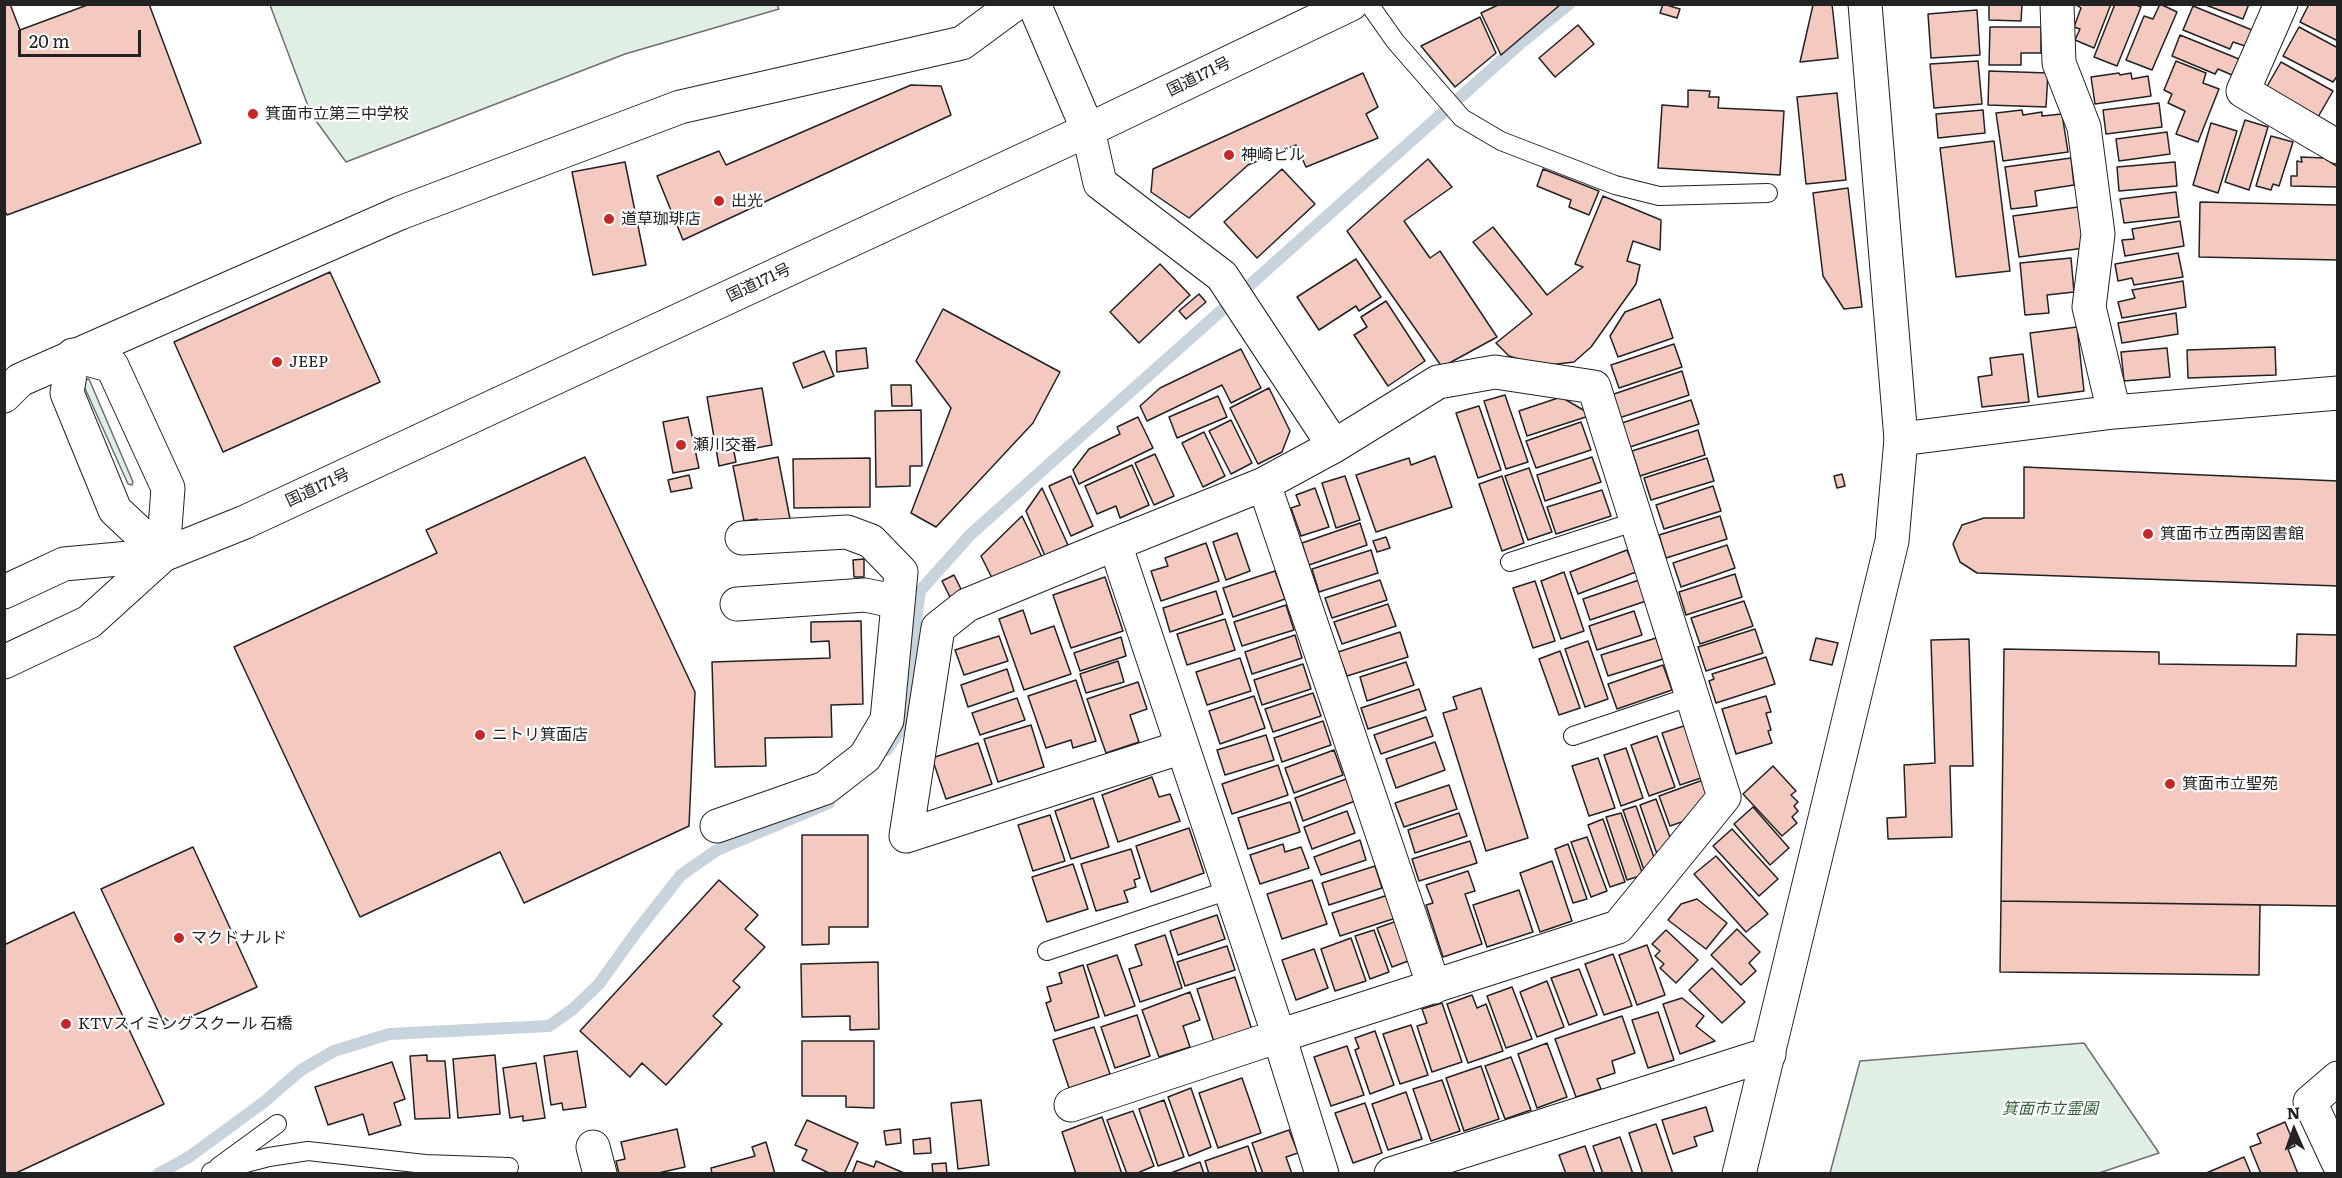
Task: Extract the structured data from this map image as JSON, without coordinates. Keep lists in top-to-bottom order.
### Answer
{
  "streets": {
    "main road": ["国道171号"]
  },
  "parks": ["箕面市立霊園"],
  "places": [
    "箕面市立第三中学校",
    "神崎ビル",
    "出光",
    "道草珈琲店",
    "JEEP",
    "瀬川交番",
    "箕面市立西南図書館",
    "ニトリ箕面店",
    "箕面市立聖苑",
    "マクドナルド",
    "KTVスイミングスクール 石橋"
  ],
  "scale_bar": "20 m",
  "north": "top"
}
